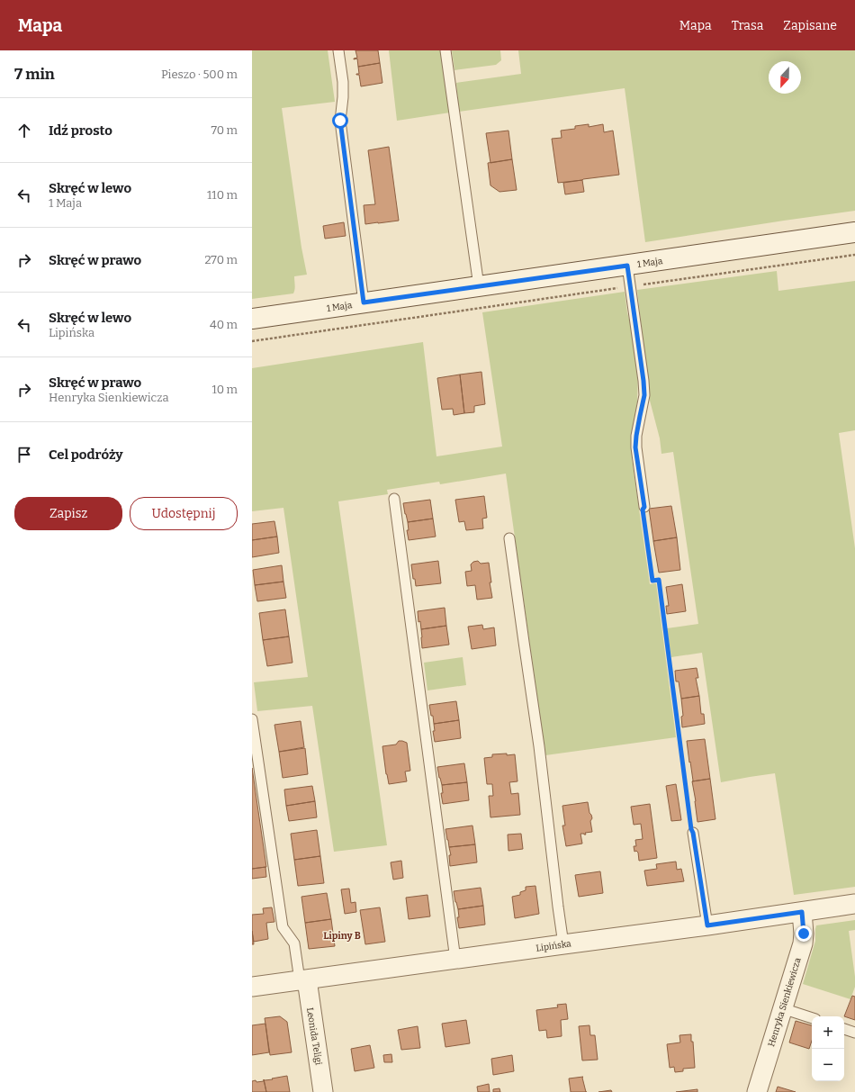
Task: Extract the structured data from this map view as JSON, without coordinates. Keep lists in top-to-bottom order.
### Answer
{
  "streets": {
    "main road": ["1 Maja"],
    "street": ["Lipińska", "Henryka Sienkiewicza", "Leonida Teligi"]
  },
  "crossings": [
    ["Lipińska", "Henryka Sienkiewicza"],
    ["Lipińska", "Leonida Teligi"]
  ],
  "districts": ["Lipiny B"],
  "north": "bottom",
  "page": {
    "header": "Mapa",
    "nav": ["Mapa", "Trasa", "Zapisane"],
    "heading": ["7 min", "Pieszo · 500 m"],
    "list": [
      ["Idź prosto", "70 m"],
      ["Skręć w lewo", "1 Maja", "110 m"],
      ["Skręć w prawo", "270 m"],
      ["Skręć w lewo", "Lipińska", "40 m"],
      ["Skręć w prawo", "Henryka Sienkiewicza", "10 m"],
      "Cel podróży"
    ],
    "buttons": ["Zapisz", "Udostępnij"],
    "map_buttons": ["+", "−"]
  }
}
